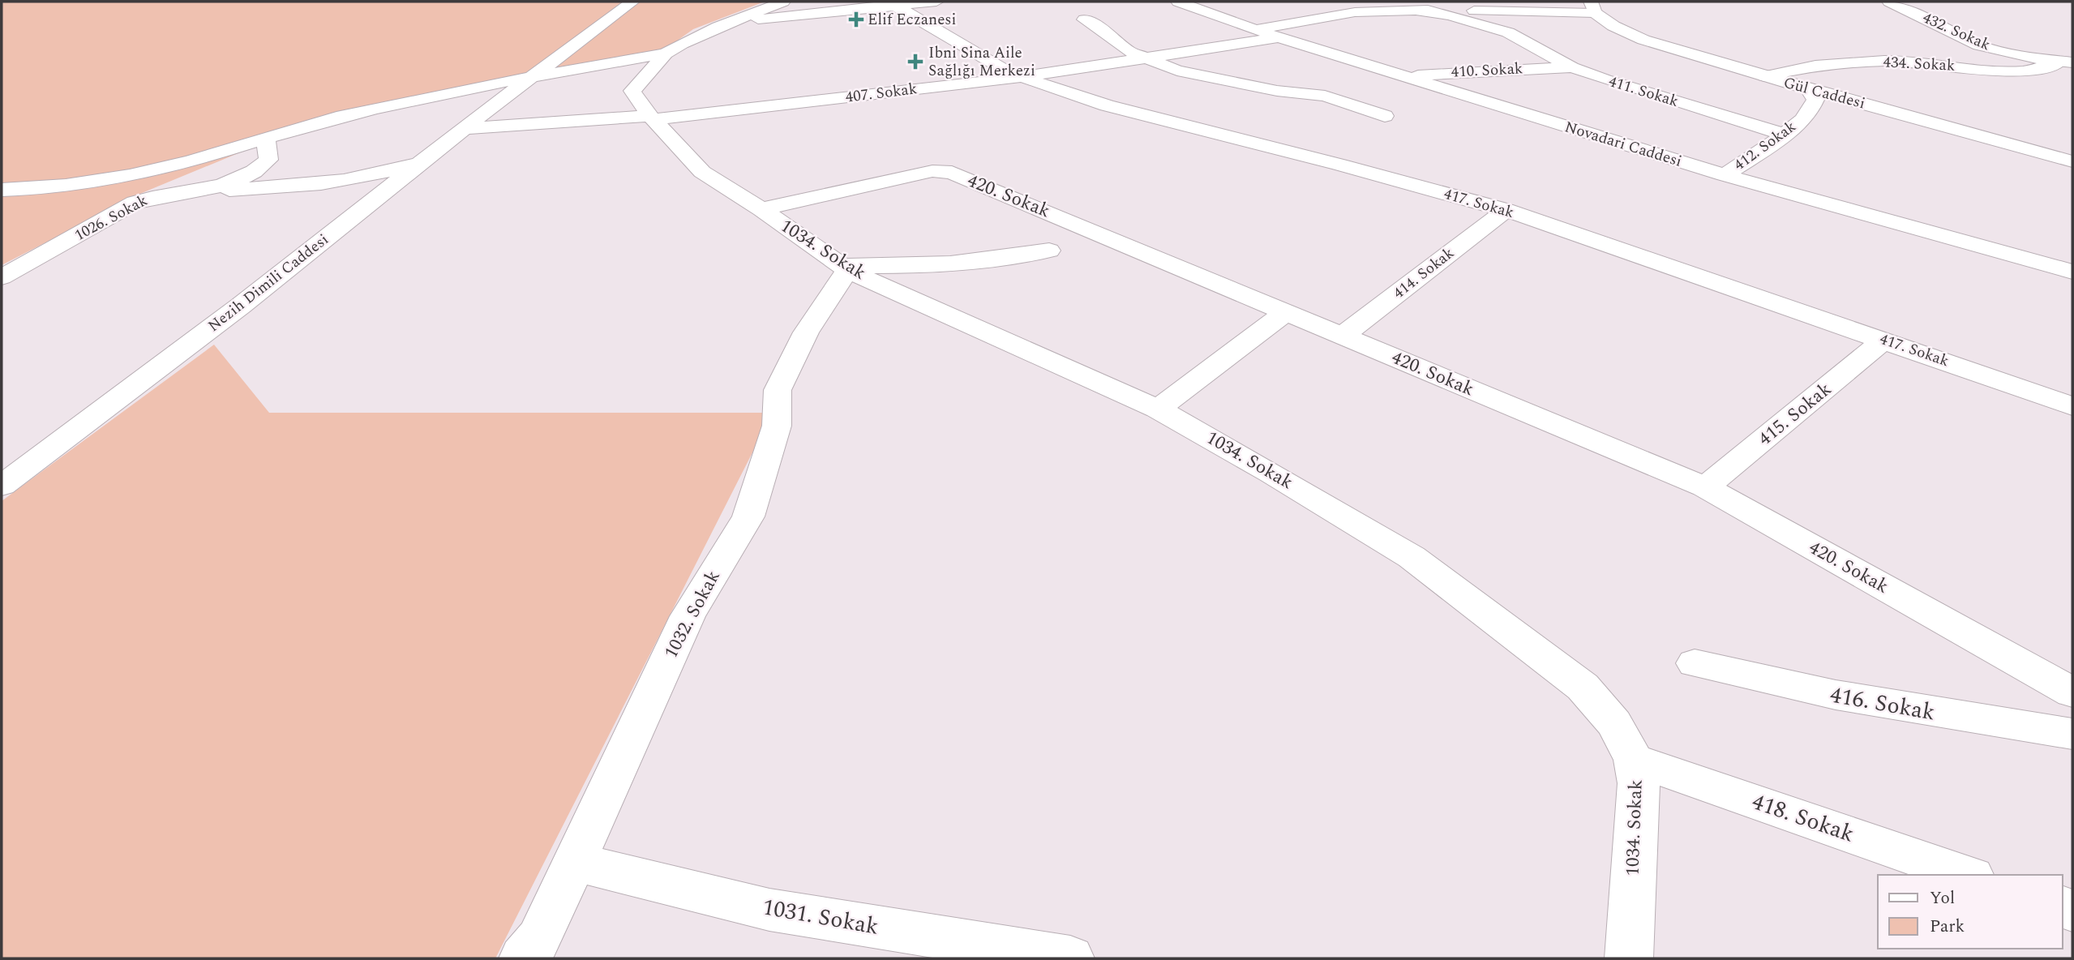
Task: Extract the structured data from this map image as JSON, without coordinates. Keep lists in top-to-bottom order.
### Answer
{
  "streets": {
    "street": [
      "432. Sokak",
      "434. Sokak",
      "410. Sokak",
      "411. Sokak",
      "407. Sokak",
      "Gül Caddesi",
      "Novadari Caddesi",
      "412. Sokak",
      "420. Sokak",
      "417. Sokak",
      "1026. Sokak",
      "1034. Sokak",
      "414. Sokak",
      "Nezih Dimili Caddesi",
      "415. Sokak",
      "1032. Sokak",
      "416. Sokak",
      "418. Sokak",
      "1031. Sokak"
    ]
  },
  "crossings": [
    ["432. Sokak", "434. Sokak"],
    ["434. Sokak", "Gül Caddesi"],
    ["410. Sokak", "411. Sokak"],
    ["410. Sokak", "Novadari Caddesi"],
    ["411. Sokak", "412. Sokak"],
    ["407. Sokak", "Novadari Caddesi"],
    ["407. Sokak", "417. Sokak"],
    ["407. Sokak", "1034. Sokak"],
    ["407. Sokak", "Nezih Dimili Caddesi"],
    ["Gül Caddesi", "412. Sokak"],
    ["Novadari Caddesi", "412. Sokak"],
    ["420. Sokak", "1034. Sokak"],
    ["420. Sokak", "414. Sokak"],
    ["420. Sokak", "415. Sokak"],
    ["417. Sokak", "414. Sokak"],
    ["417. Sokak", "415. Sokak"],
    ["1034. Sokak", "1032. Sokak"],
    ["1034. Sokak", "418. Sokak"],
    ["1032. Sokak", "1031. Sokak"]
  ],
  "places": {
    "health": ["Elif Eczanesi", "Ibni Sina Aile Sağlığı Merkezi"]
  },
  "legend": ["Yol", "Park"]
}
